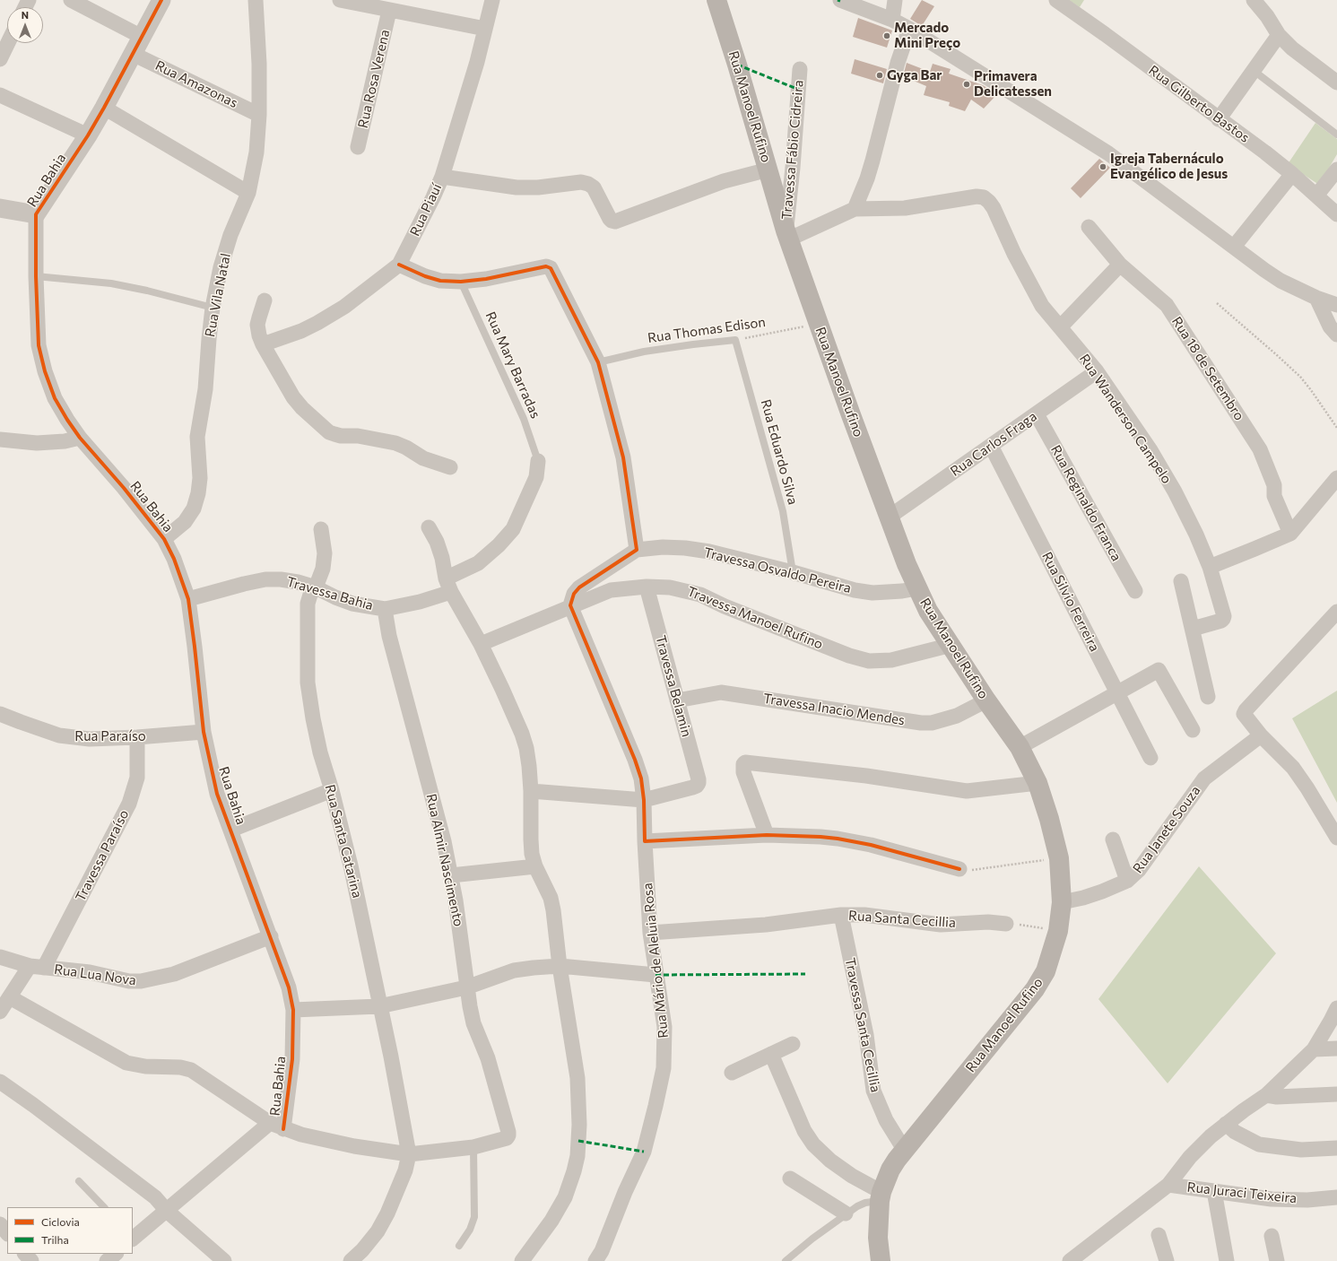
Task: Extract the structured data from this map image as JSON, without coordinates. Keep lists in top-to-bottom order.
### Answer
{
  "streets": {
    "main road": ["Rua Manoel Rufino"],
    "street": [
      "Rua Rosa Verena",
      "Rua Amazonas",
      "Rua Gilberto Bastos",
      "Travessa Fábio Cidreira",
      "Rua Bahia",
      "Rua Piauí",
      "Rua Vila Natal",
      "Rua 18 de Setembro",
      "Rua Wanderson Campelo",
      "Rua Carlos Fraga",
      "Rua Reginaldo Franca",
      "Travessa Osvaldo Pereira",
      "Travessa Bahia",
      "Rua Silvio Ferreira",
      "Travessa Manoel Rufino",
      "Travessa Belamin",
      "Travessa Inacio Mendes",
      "Rua Paraíso",
      "Rua Janete Souza",
      "Rua Santa Catarina",
      "Travessa Paraíso",
      "Rua Almir Nascimento",
      "Rua Santa Cecillia",
      "Rua Mário de Aleluia Rosa",
      "Rua Lua Nova",
      "Travessa Santa Cecillia",
      "Rua Juraci Teixeira"
    ],
    "lane": ["Rua Thomas Edison", "Rua Mary Barradas", "Rua Eduardo Silva"]
  },
  "crossings": [
    ["Rua Amazonas", "Rua Bahia"],
    ["Rua Amazonas", "Rua Vila Natal"],
    ["Rua Manoel Rufino", "Travessa Fábio Cidreira"],
    ["Rua Manoel Rufino", "Rua Thomas Edison"],
    ["Rua Manoel Rufino", "Rua Carlos Fraga"],
    ["Rua Manoel Rufino", "Travessa Osvaldo Pereira"],
    ["Rua Manoel Rufino", "Travessa Manoel Rufino"],
    ["Rua Manoel Rufino", "Travessa Inacio Mendes"],
    ["Rua Manoel Rufino", "Rua Janete Souza"],
    ["Rua Manoel Rufino", "Travessa Santa Cecillia"],
    ["Rua Bahia", "Rua Vila Natal"],
    ["Rua Bahia", "Travessa Bahia"],
    ["Rua Bahia", "Rua Paraíso"],
    ["Rua Bahia", "Rua Lua Nova"],
    ["Rua Thomas Edison", "Rua Eduardo Silva"],
    ["Rua Mary Barradas", "Travessa Bahia"],
    ["Rua Wanderson Campelo", "Rua Carlos Fraga"],
    ["Rua Carlos Fraga", "Rua Reginaldo Franca"],
    ["Rua Carlos Fraga", "Rua Silvio Ferreira"],
    ["Rua Eduardo Silva", "Travessa Osvaldo Pereira"],
    ["Travessa Bahia", "Rua Santa Catarina"],
    ["Travessa Bahia", "Rua Almir Nascimento"],
    ["Travessa Manoel Rufino", "Travessa Belamin"],
    ["Travessa Manoel Rufino", "Rua Mário de Aleluia Rosa"],
    ["Travessa Belamin", "Travessa Inacio Mendes"],
    ["Travessa Belamin", "Rua Mário de Aleluia Rosa"],
    ["Rua Paraíso", "Travessa Paraíso"],
    ["Travessa Paraíso", "Rua Lua Nova"],
    ["Rua Santa Cecillia", "Rua Mário de Aleluia Rosa"],
    ["Rua Santa Cecillia", "Travessa Santa Cecillia"]
  ],
  "places": [
    "Mercado Mini Preço",
    "Gyga Bar",
    "Primavera Delicatessen",
    "Igreja Tabernáculo Evangélico de Jesus"
  ],
  "legend": ["Ciclovia", "Trilha"],
  "north": "top"
}
